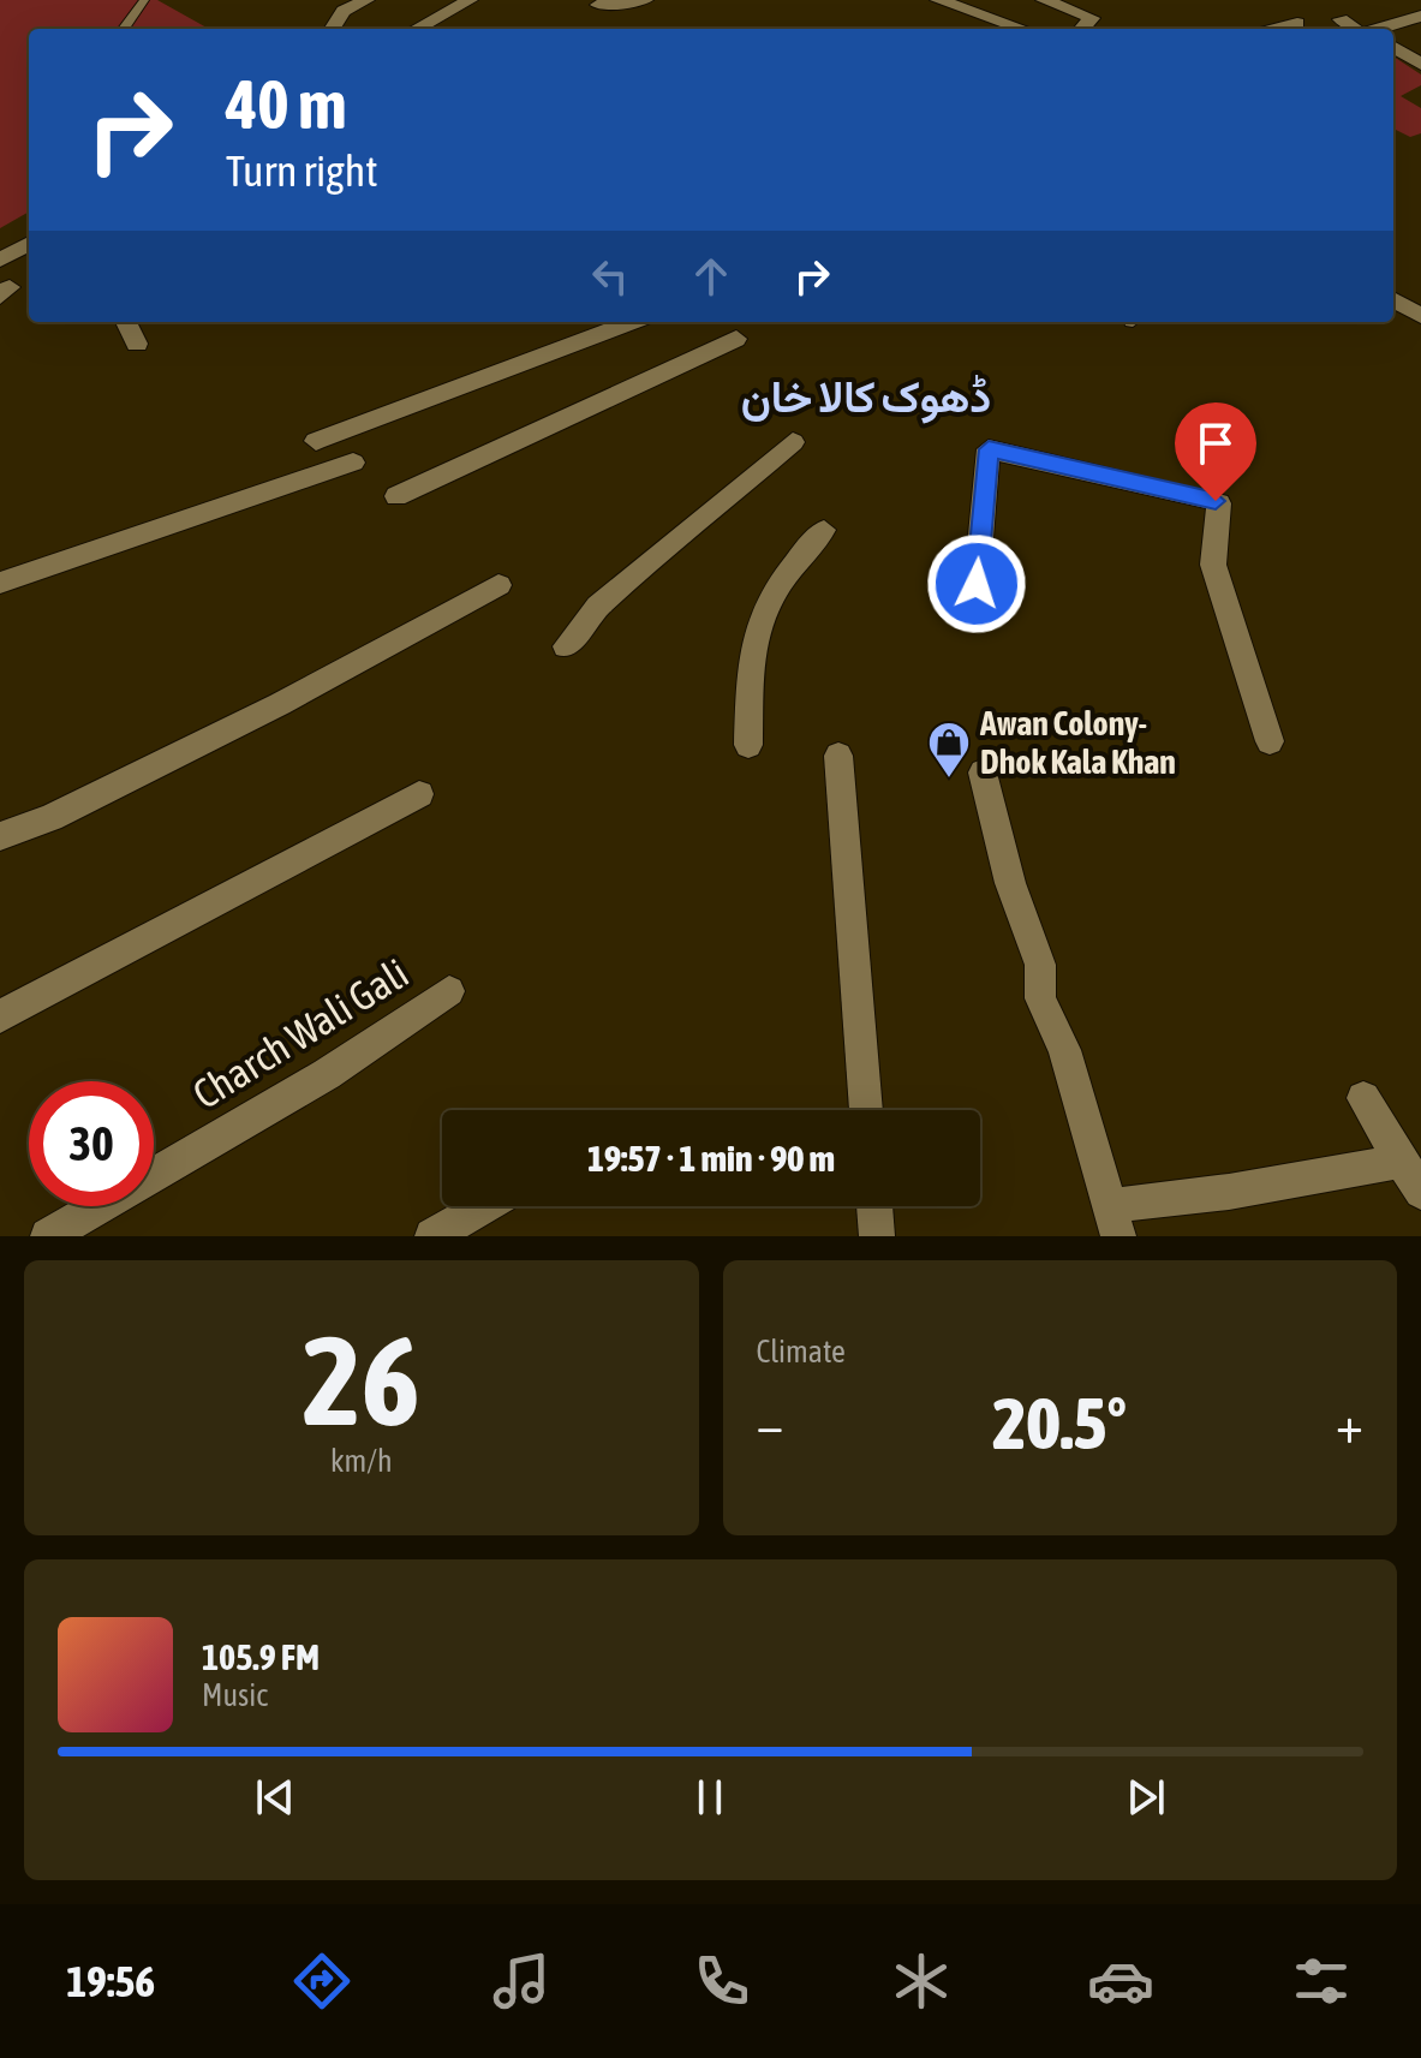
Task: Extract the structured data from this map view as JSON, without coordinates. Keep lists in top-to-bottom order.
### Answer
{
  "streets": {
    "street": ["Charch Wali Gali"]
  },
  "districts": ["ڈھوک کالا خان"],
  "places": {
    "shop": ["Awan Colony- Dhok Kala Khan"]
  },
  "page": {
    "turn": ["40 m", "Turn right"],
    "limit": "30",
    "trip": "19:57 · 1 min · 90 m",
    "tile": [
      ["26", "km/h"],
      "Climate"
    ],
    "heat": ["−", "20.5°", "+"],
    "song": ["105.9 FM", "Music"],
    "tabs": "19:56"
  }
}
